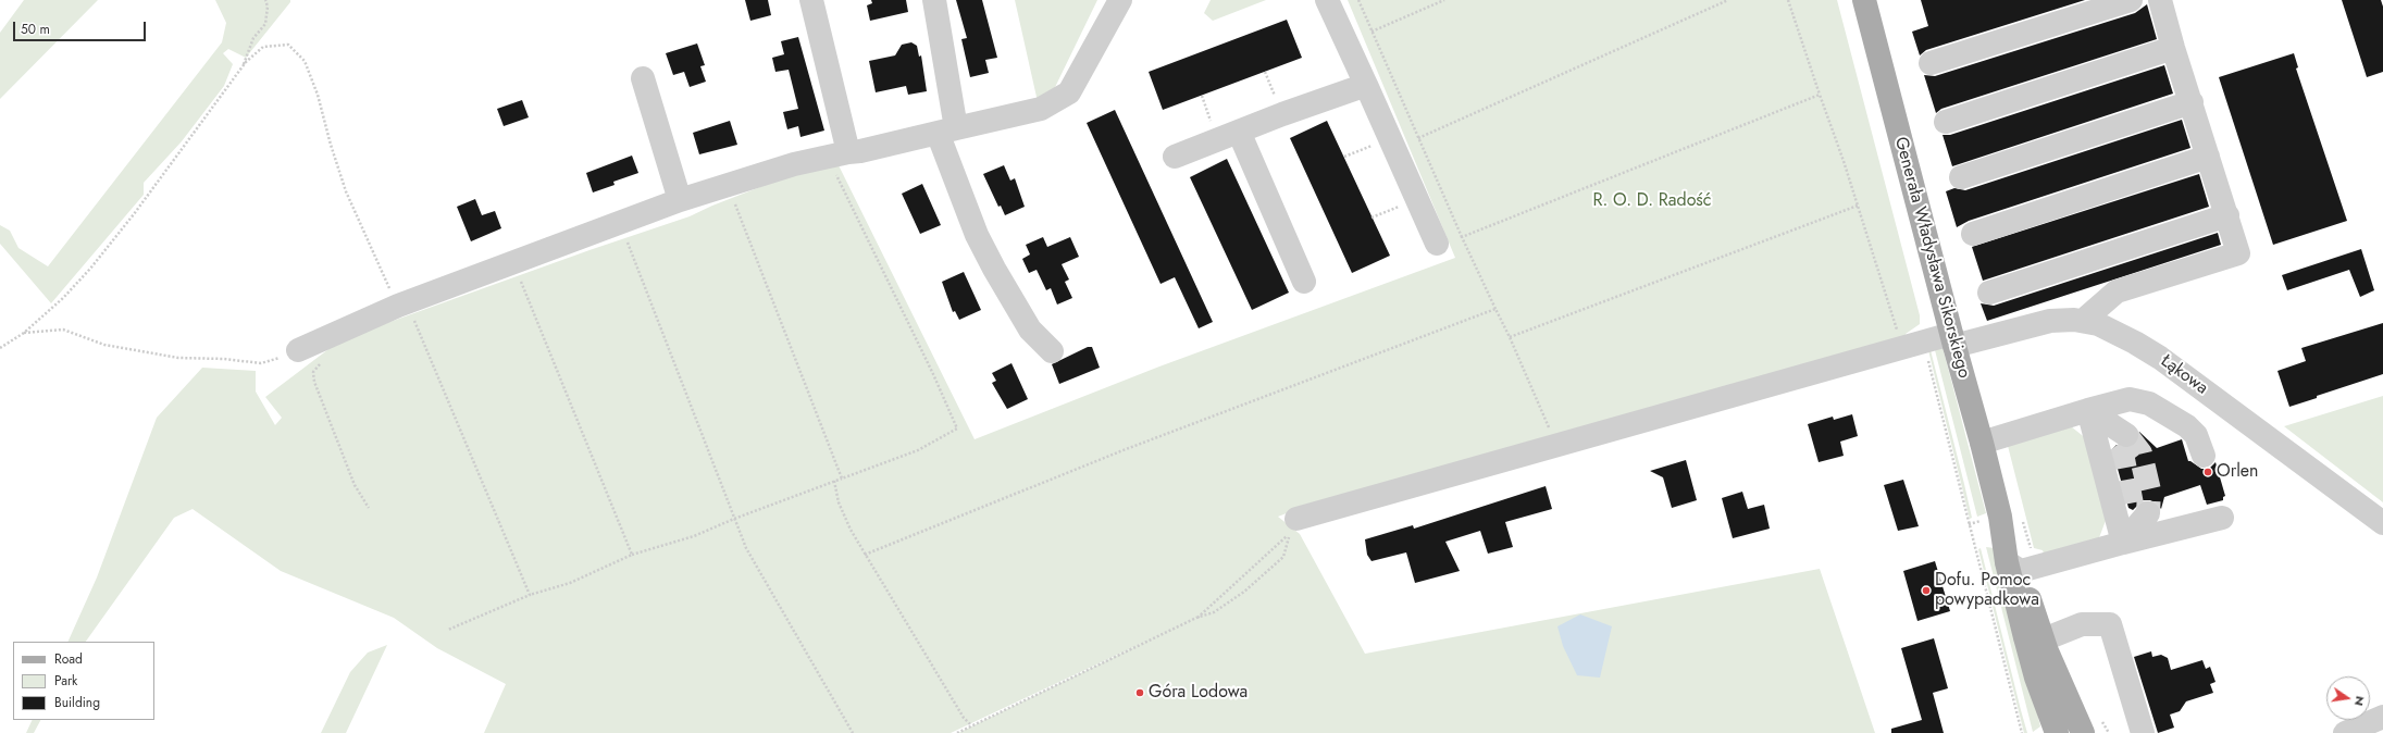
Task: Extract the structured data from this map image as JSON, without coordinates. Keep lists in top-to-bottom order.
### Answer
{
  "streets": {
    "main road": ["Generała Władysława Sikorskiego"],
    "street": ["Łąkowa"]
  },
  "crossings": [
    ["Generała Władysława Sikorskiego", "Łąkowa"]
  ],
  "parks": ["R. O. D. Radość"],
  "places": ["Orlen", "Dofu. Pomoc powypadkowa", "Góra Lodowa"],
  "legend": ["Road", "Park", "Building"],
  "scale_bar": "50 m",
  "north": "right"
}
